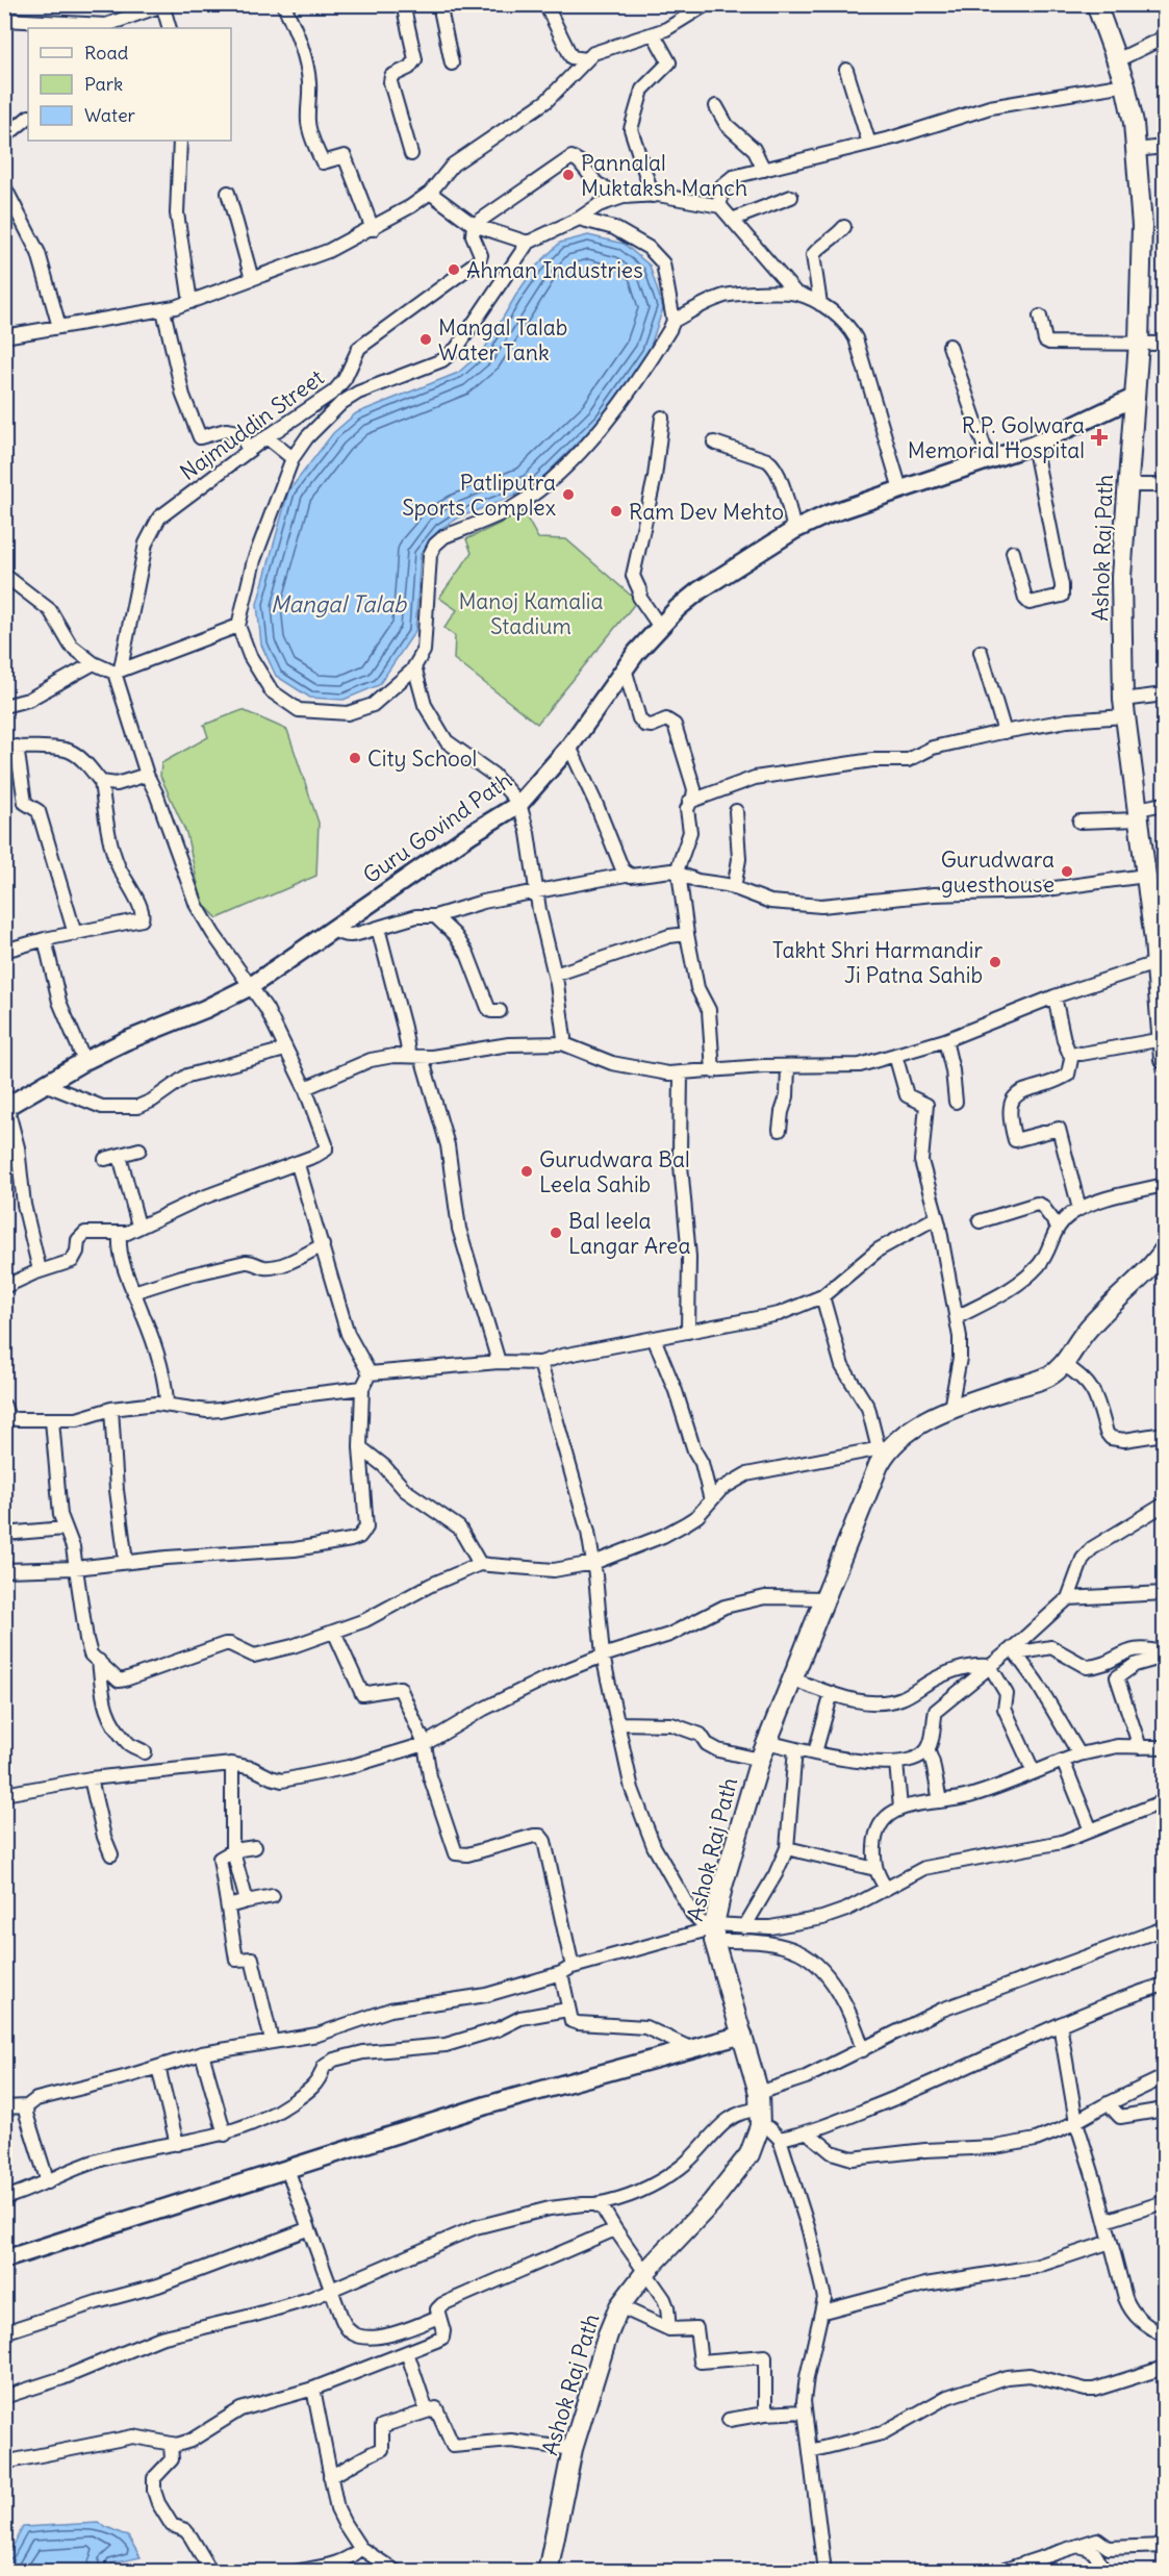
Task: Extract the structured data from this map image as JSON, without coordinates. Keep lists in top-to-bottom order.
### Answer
{
  "streets": {
    "main road": ["Ashok Raj Path"],
    "street": ["Najmuddin Street", "Guru Govind Path"]
  },
  "crossings": [
    ["Ashok Raj Path", "Guru Govind Path"]
  ],
  "water": ["Mangal Talab"],
  "parks": ["Manoj Kamalia Stadium"],
  "places": {
    "other": [
      "Pannalal Muktaksh Manch",
      "Ahman Industries",
      "Mangal Talab Water Tank",
      "Patliputra Sports Complex",
      "Ram Dev Mehto",
      "City School",
      "Gurudwara guesthouse",
      "Takht Shri Harmandir Ji Patna Sahib",
      "Gurudwara Bal Leela Sahib",
      "Bal leela Langar Area"
    ],
    "health": ["R.P. Golwara Memorial Hospital"]
  },
  "legend": ["Road", "Park", "Water"]
}
